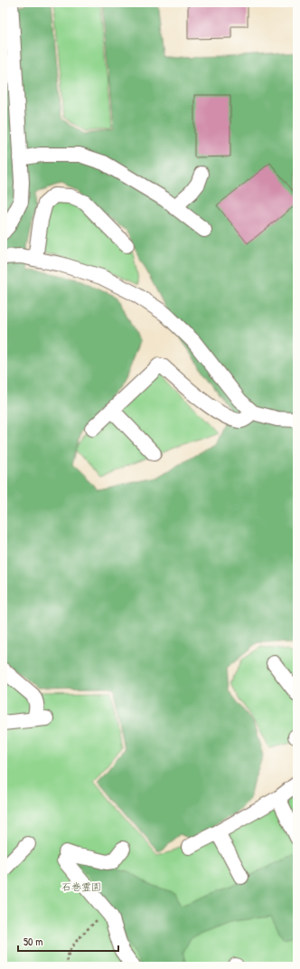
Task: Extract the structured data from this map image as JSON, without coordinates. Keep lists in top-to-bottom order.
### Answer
{
  "parks": ["石巻霊園"],
  "scale_bar": "50 m"
}
